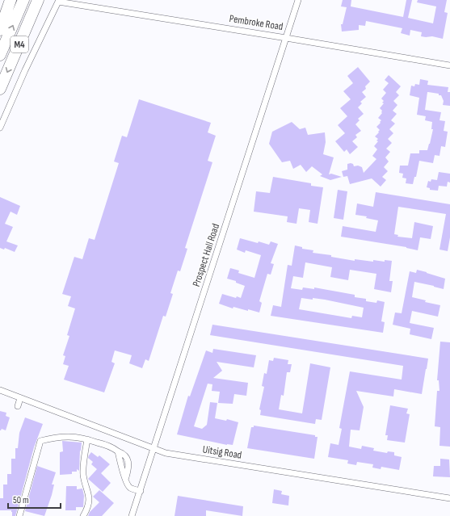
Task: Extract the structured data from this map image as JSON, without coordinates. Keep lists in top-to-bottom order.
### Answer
{
  "streets": {
    "highway": ["M4"],
    "street": ["Pembroke Road", "Prospect Hall Road", "Uitsig Road"]
  },
  "crossings": [
    ["Pembroke Road", "Prospect Hall Road"],
    ["Prospect Hall Road", "Uitsig Road"]
  ],
  "scale_bar": "50 m"
}
